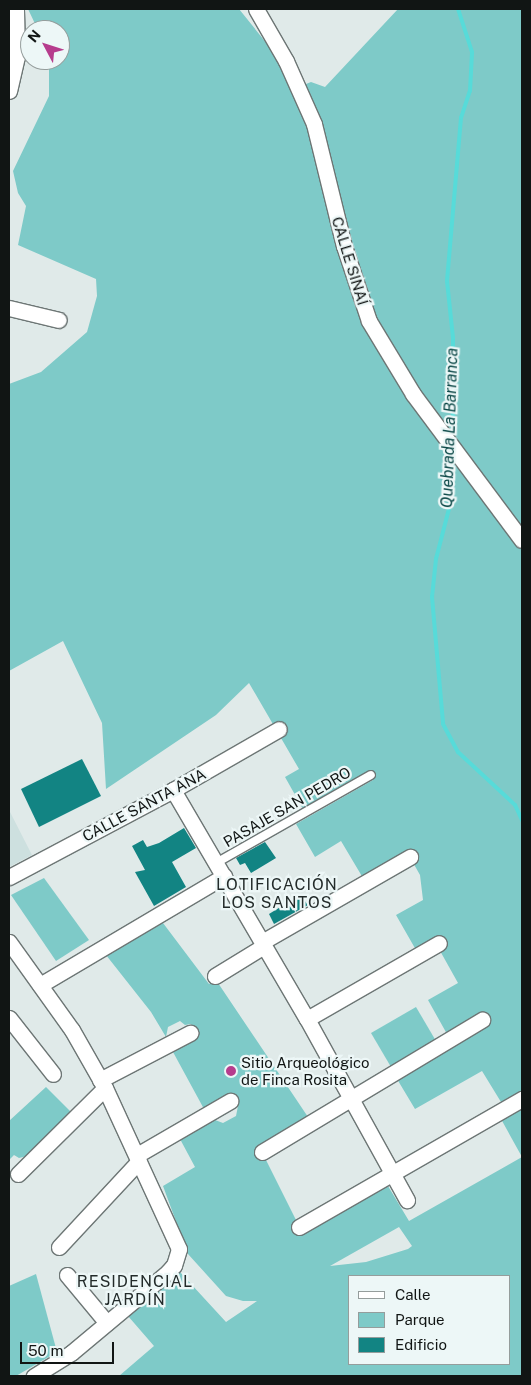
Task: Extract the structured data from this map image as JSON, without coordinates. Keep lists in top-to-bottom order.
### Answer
{
  "streets": {
    "street": ["CALLE SINAÍ", "CALLE SANTA ANA"],
    "lane": ["PASAJE SAN PEDRO"]
  },
  "districts": ["LOTIFICACIÓN LOS SANTOS", "RESIDENCIAL JARDÍN"],
  "water": ["Quebrada La Barranca"],
  "places": ["Sitio Arqueológico de Finca Rosita"],
  "legend": ["Calle", "Parque", "Edificio"],
  "scale_bar": "50 m",
  "north": "top left"
}
